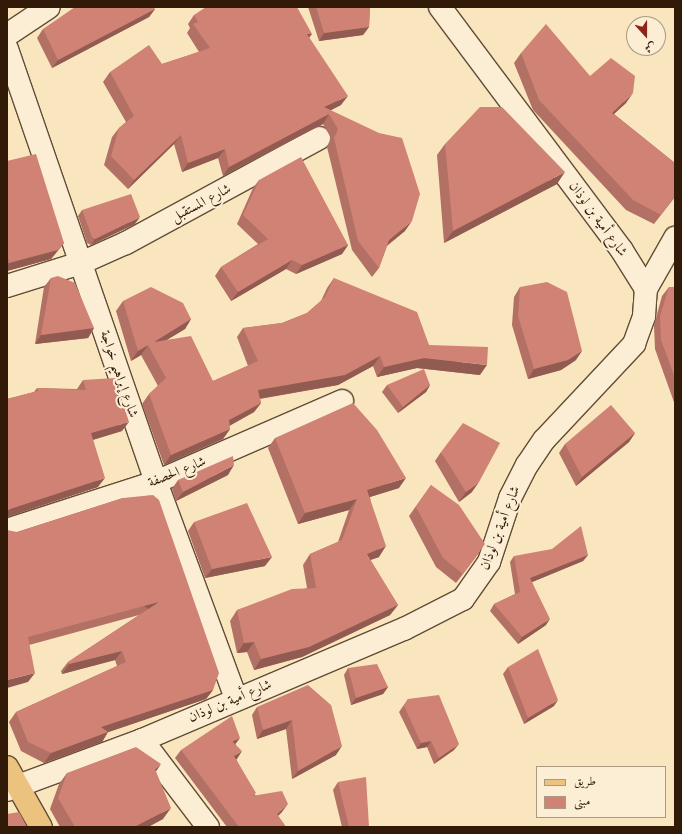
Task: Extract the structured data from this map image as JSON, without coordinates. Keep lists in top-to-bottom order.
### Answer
{
  "streets": {
    "street": [
      "شارع المستقبل",
      "شارع أمية بن لوذان",
      "شارع إبراهيم خواجة",
      "شارع الحصفة"
    ]
  },
  "crossings": [
    ["شارع المستقبل", "شارع إبراهيم خواجة"],
    ["شارع أمية بن لوذان", "شارع إبراهيم خواجة"],
    ["شارع إبراهيم خواجة", "شارع الحصفة"]
  ],
  "legend": ["طريق", "مبنى"],
  "north": "bottom"
}
